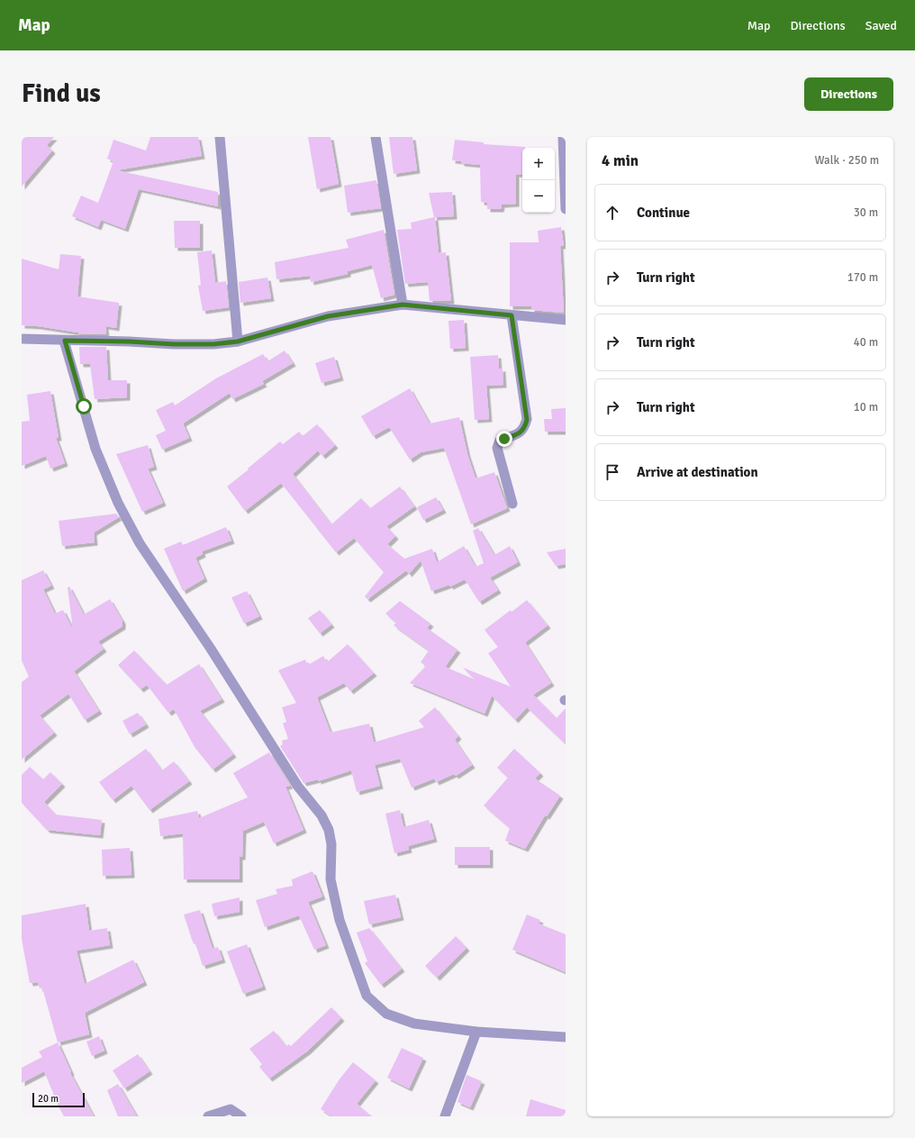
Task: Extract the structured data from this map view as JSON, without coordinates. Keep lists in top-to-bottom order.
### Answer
{
  "scale_bar": "20 m",
  "page": {
    "header": "Map",
    "nav": ["Map", "Directions", "Saved"],
    "buttons": "Directions",
    "title": "Find us",
    "heading": ["4 min", "Walk · 250 m"],
    "map_buttons": ["+", "−"],
    "list": [
      ["Continue", "30 m"],
      ["Turn right", "170 m"],
      ["Turn right", "40 m"],
      ["Turn right", "10 m"],
      "Arrive at destination"
    ],
    "scale": "20 m"
  }
}
